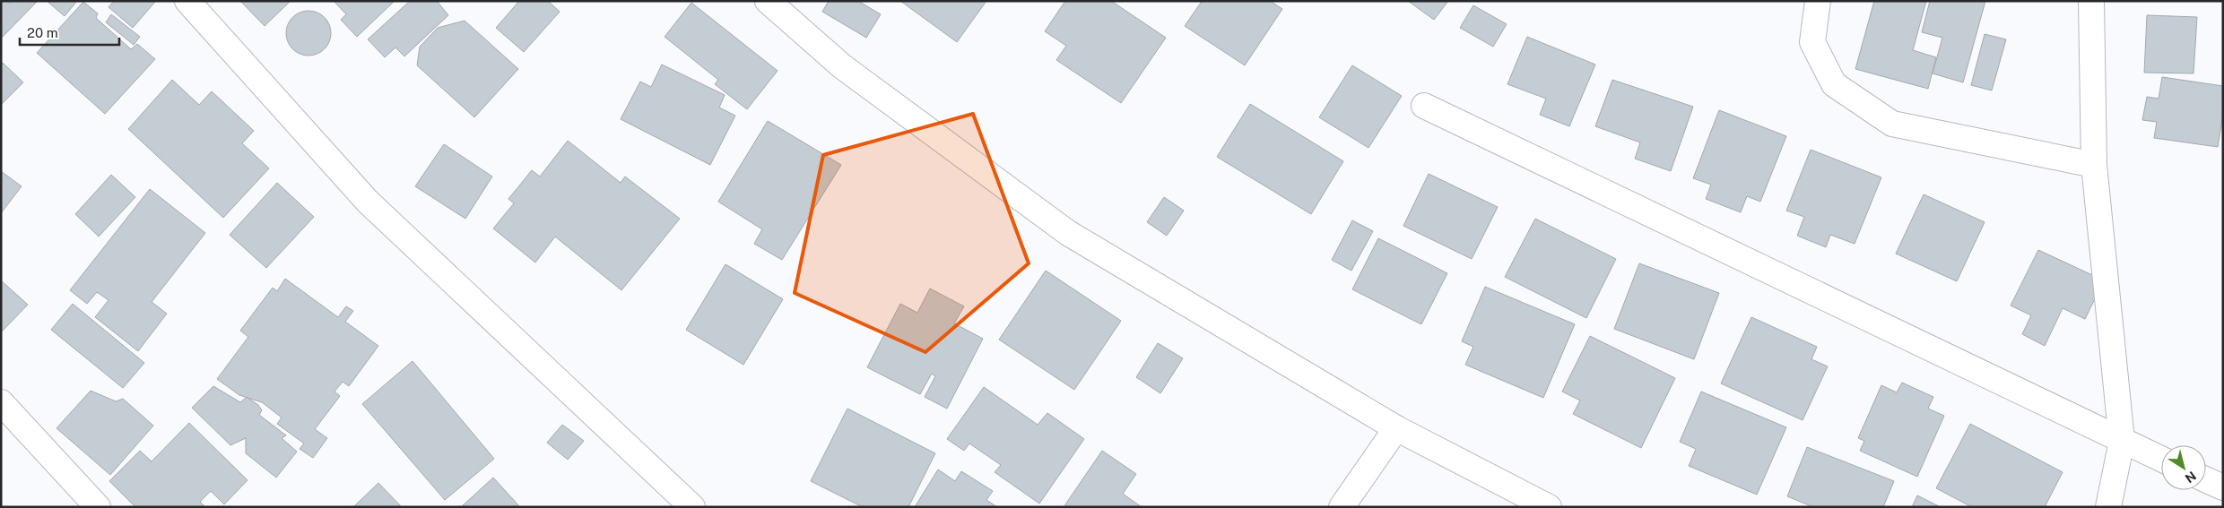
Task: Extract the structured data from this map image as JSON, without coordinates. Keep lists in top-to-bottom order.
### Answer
{
  "scale_bar": "20 m",
  "north": "bottom right"
}
